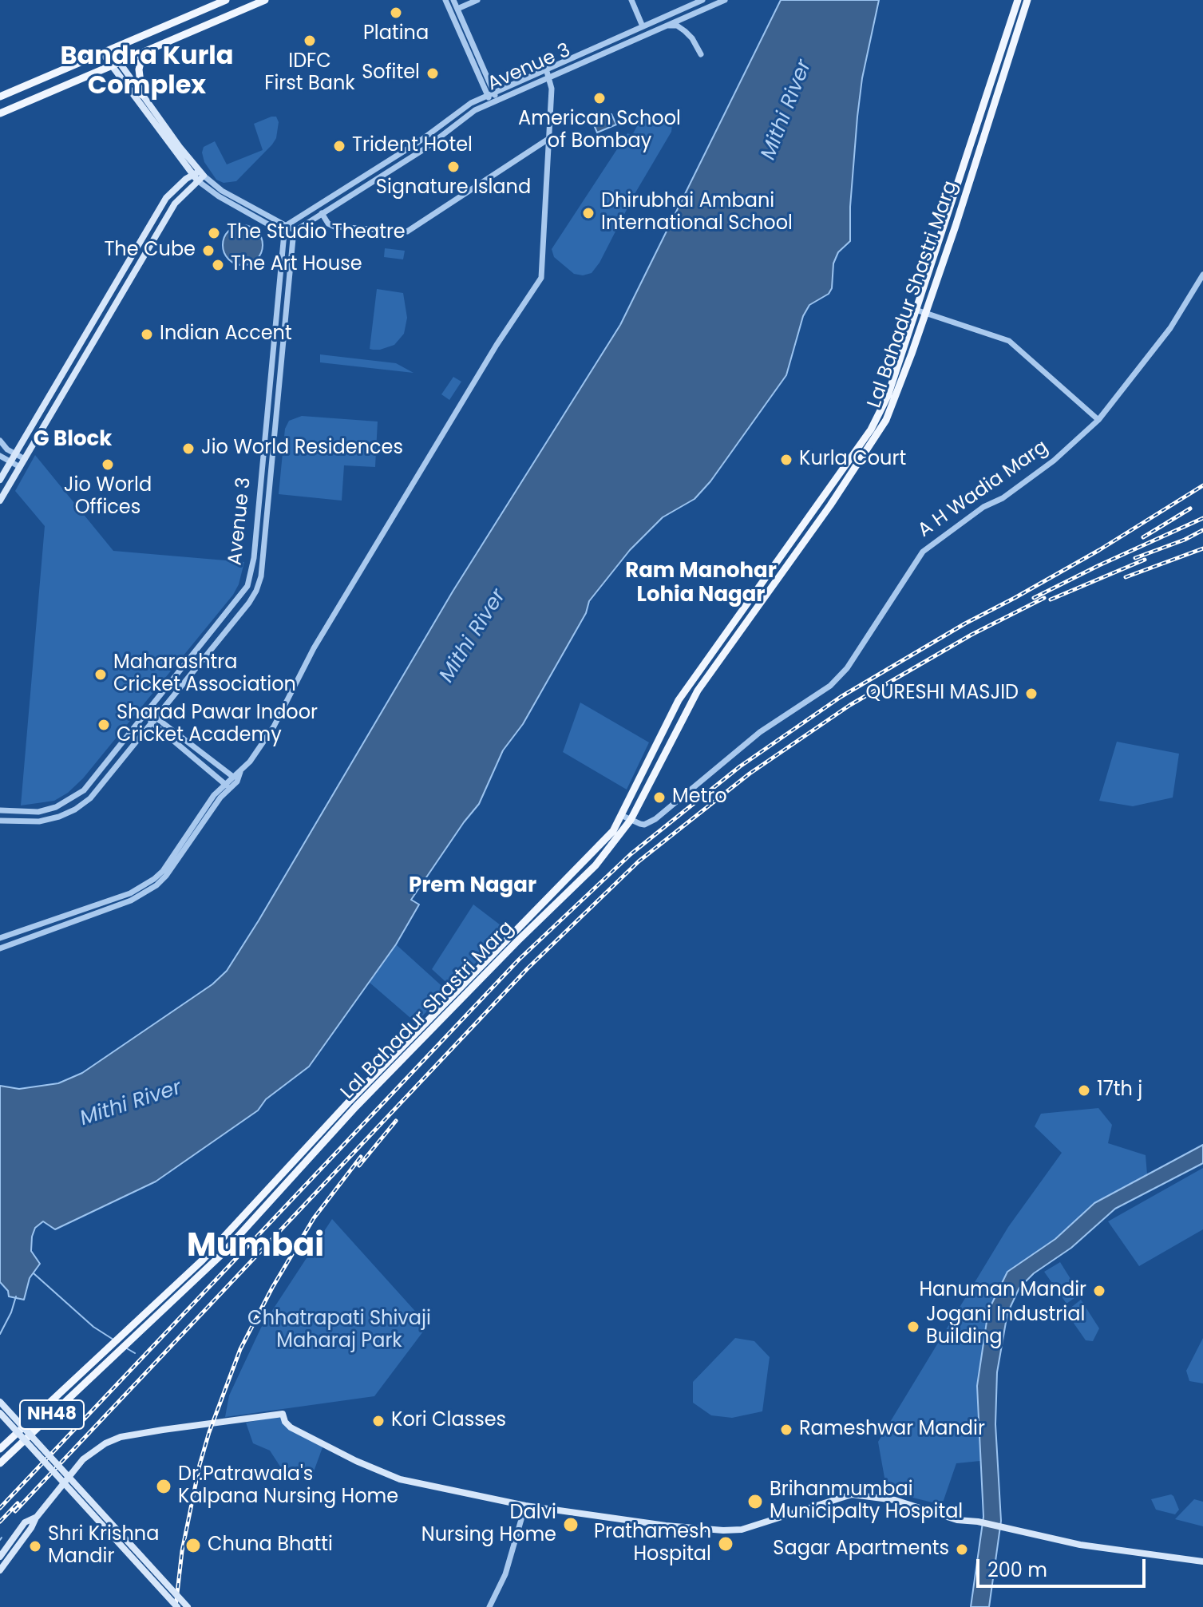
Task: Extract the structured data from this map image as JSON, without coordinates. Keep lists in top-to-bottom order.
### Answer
{
  "streets": {
    "main road": ["Lal Bahadur Shastri Marg", "NH48"],
    "street": ["Avenue 3", "A H Wadia Marg"]
  },
  "crossings": [
    ["Lal Bahadur Shastri Marg", "A H Wadia Marg"]
  ],
  "districts": [
    "Bandra Kurla Complex",
    "G Block",
    "Ram Manohar Lohia Nagar",
    "Prem Nagar",
    "Mumbai"
  ],
  "water": ["Mithi River"],
  "parks": ["Chhatrapati Shivaji Maharaj Park"],
  "places": [
    "Platina",
    "IDFC First Bank",
    "Sofitel",
    "American School of Bombay",
    "Trident Hotel",
    "Signature Island",
    "Dhirubhai Ambani International School",
    "The Studio Theatre",
    "The Cube",
    "The Art House",
    "Indian Accent",
    "Jio World Residences",
    "Kurla Court",
    "Jio World Offices",
    "Maharashtra Cricket Association",
    "QURESHI MASJID",
    "Sharad Pawar Indoor Cricket Academy",
    "Metro",
    "17th j",
    "Hanuman Mandir",
    "Jogani Industrial Building",
    "Kori Classes",
    "Rameshwar Mandir",
    "Dr.Patrawala's Kalpana Nursing Home",
    "Brihanmumbai Municipalty Hospital",
    "Dalvi Nursing Home",
    "Prathamesh Hospital",
    "Chuna Bhatti",
    "Shri Krishna Mandir",
    "Sagar Apartments"
  ],
  "scale_bar": "200 m"
}
